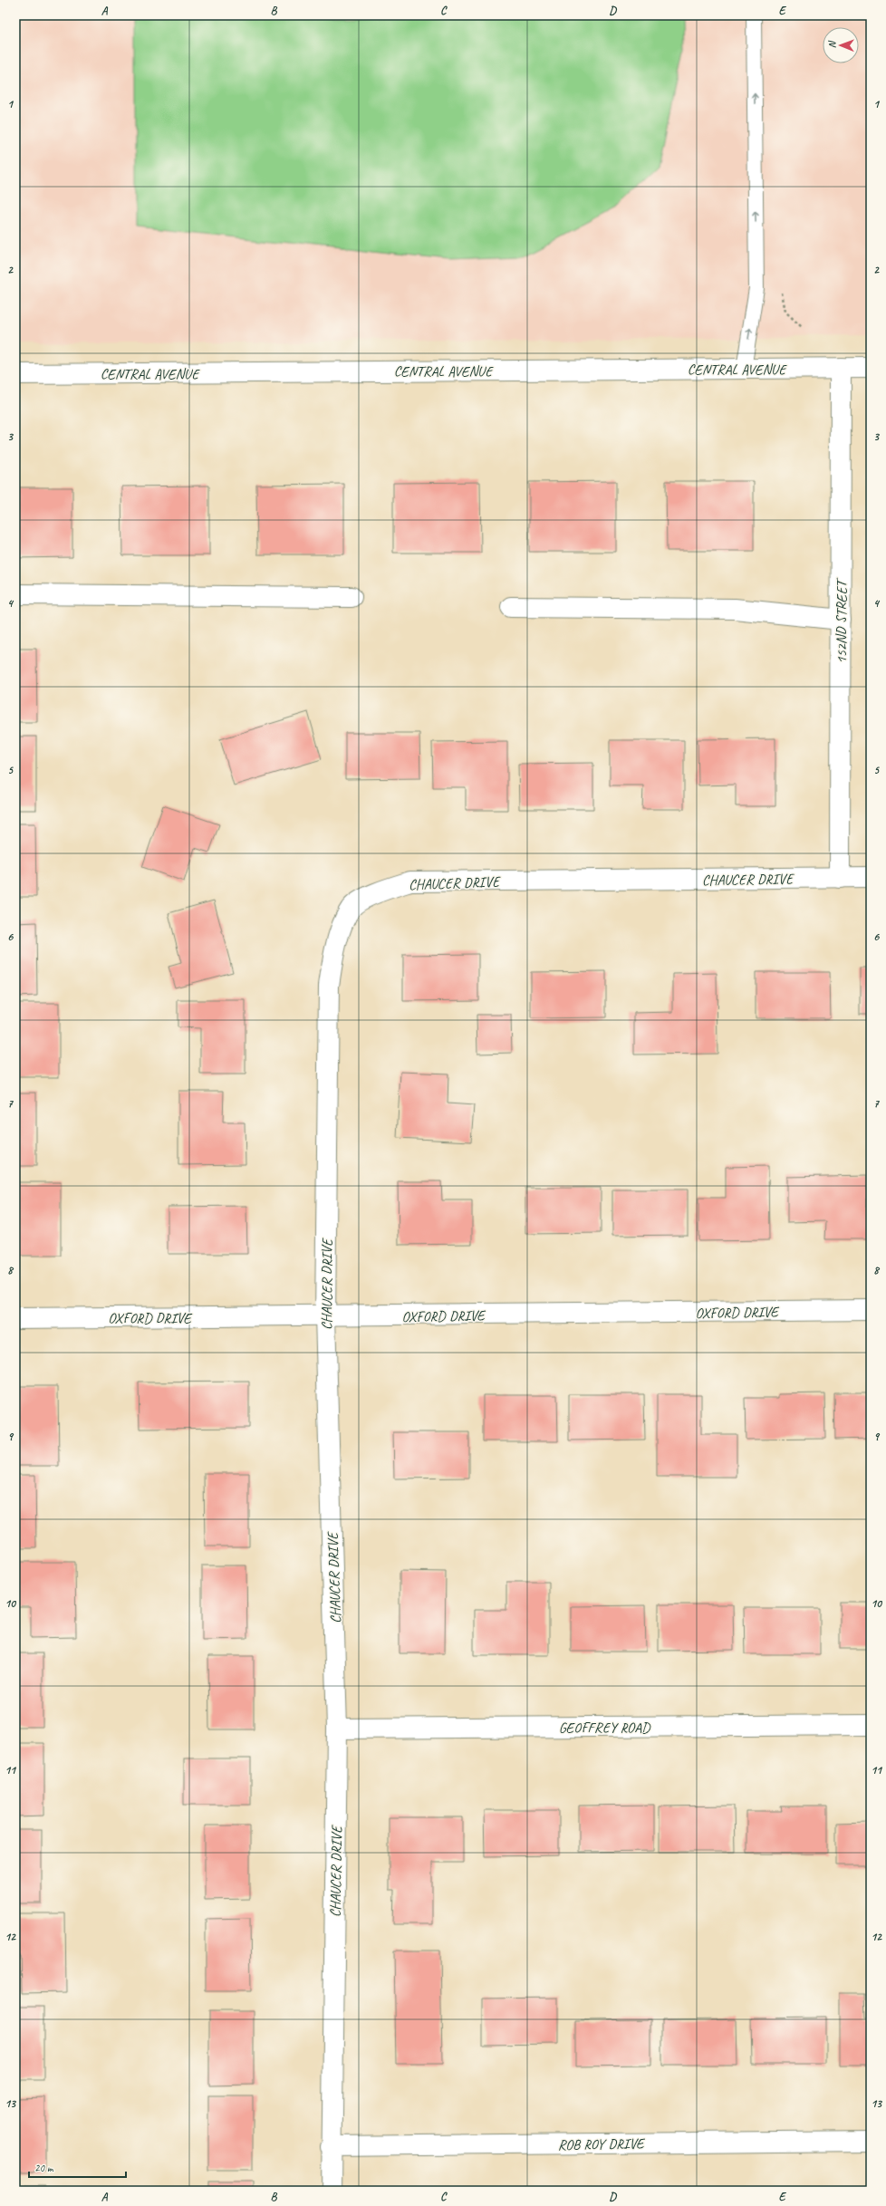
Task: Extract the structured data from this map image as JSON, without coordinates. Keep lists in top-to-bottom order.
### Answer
{
  "streets": {
    "street": [
      "CENTRAL AVENUE",
      "152ND STREET",
      "CHAUCER DRIVE",
      "OXFORD DRIVE",
      "GEOFFREY ROAD",
      "ROB ROY DRIVE"
    ]
  },
  "crossings": [
    ["CENTRAL AVENUE", "152ND STREET"],
    ["152ND STREET", "CHAUCER DRIVE"],
    ["CHAUCER DRIVE", "OXFORD DRIVE"],
    ["CHAUCER DRIVE", "GEOFFREY ROAD"],
    ["CHAUCER DRIVE", "ROB ROY DRIVE"]
  ],
  "scale_bar": "20 m",
  "north": "left",
  "grid": {
    "columns": [
      "A",
      "B",
      "C",
      "D",
      "E"
    ],
    "rows": [
      "1",
      "2",
      "3",
      "4",
      "5",
      "6",
      "7",
      "8",
      "9",
      "10",
      "11",
      "12",
      "13"
    ]
  }
}
